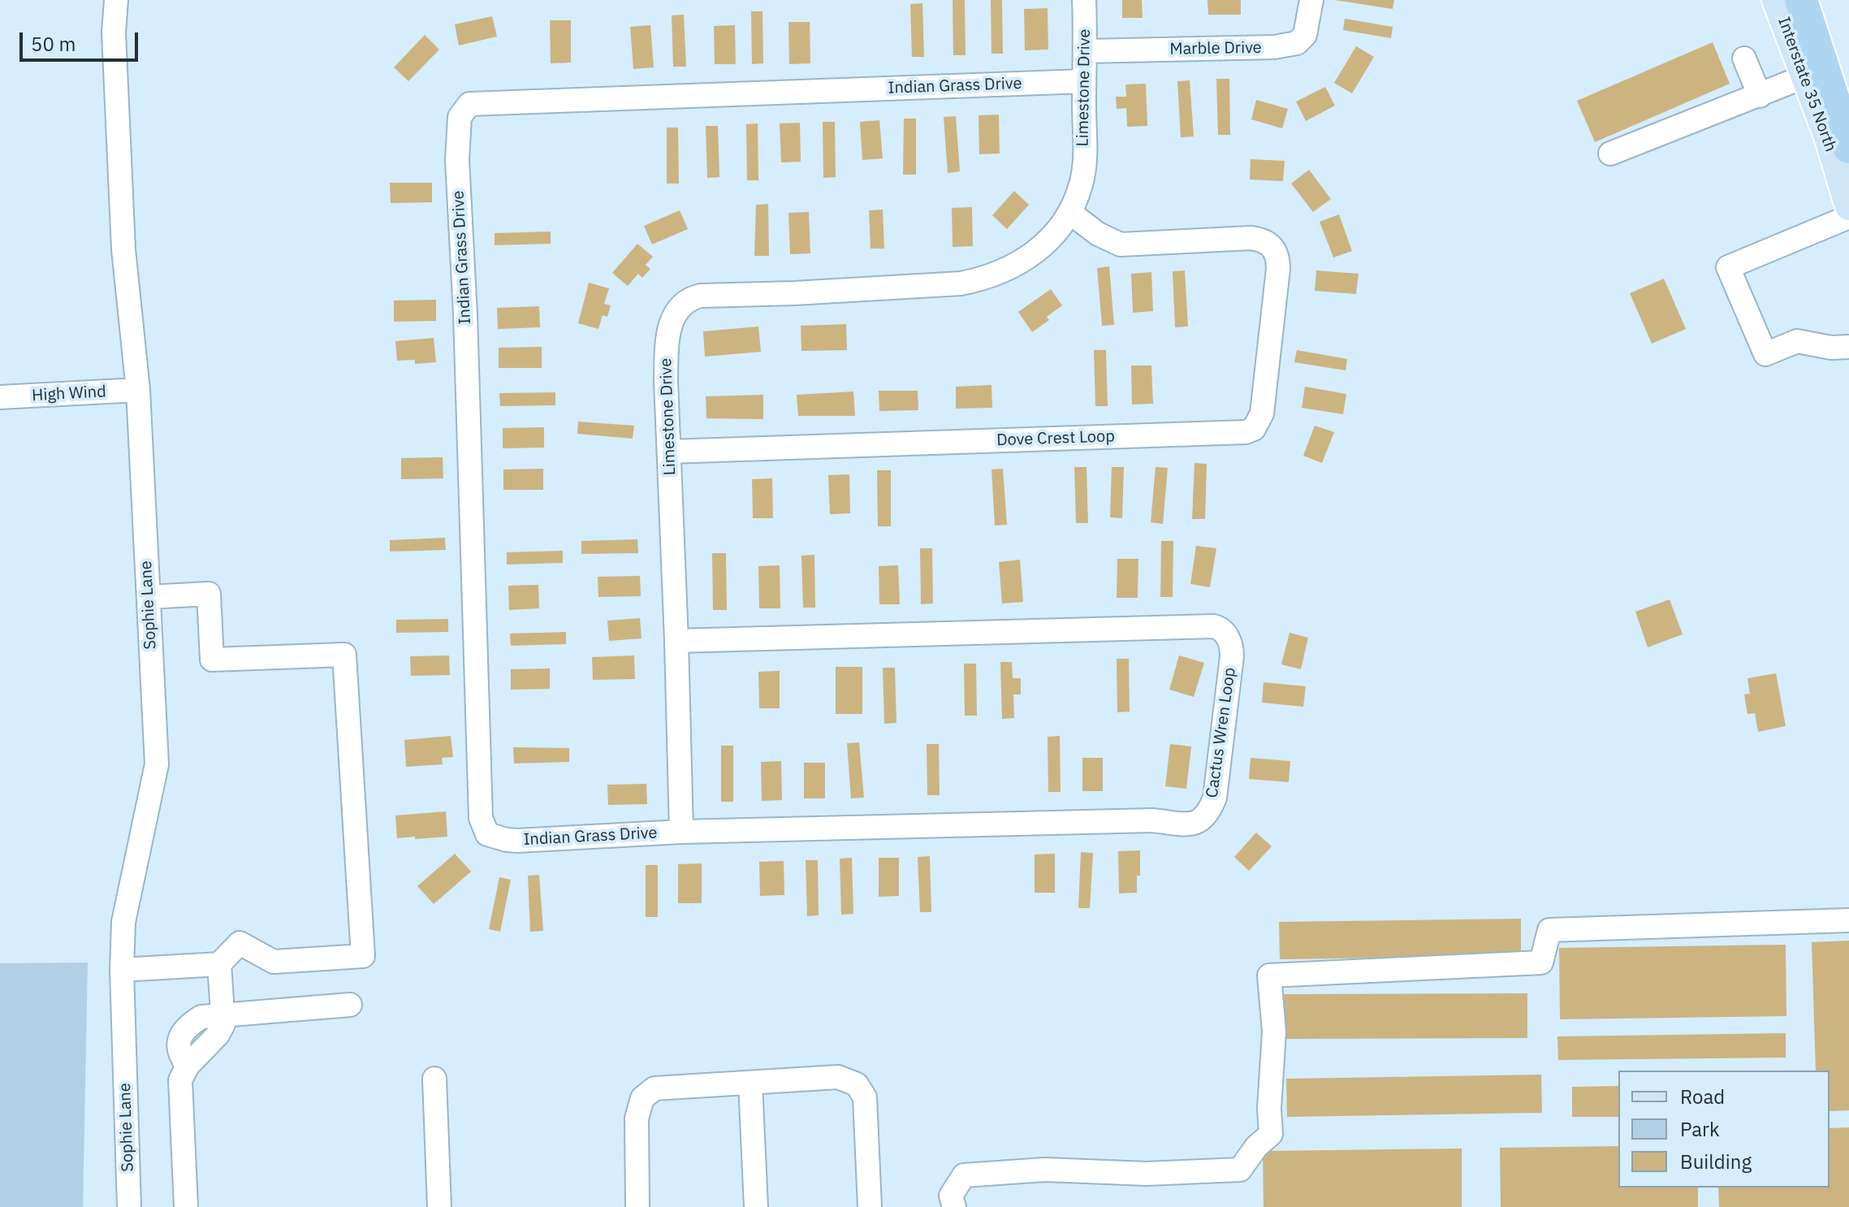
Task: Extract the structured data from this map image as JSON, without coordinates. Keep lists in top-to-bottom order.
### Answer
{
  "streets": {
    "main road": ["Interstate 35 North"],
    "street": [
      "Marble Drive",
      "Indian Grass Drive",
      "Limestone Drive",
      "High Wind",
      "Dove Crest Loop",
      "Sophie Lane",
      "Cactus Wren Loop"
    ]
  },
  "crossings": [
    ["Marble Drive", "Limestone Drive"],
    ["Indian Grass Drive", "Limestone Drive"],
    ["Indian Grass Drive", "Cactus Wren Loop"],
    ["Limestone Drive", "Dove Crest Loop"],
    ["Limestone Drive", "Cactus Wren Loop"],
    ["High Wind", "Sophie Lane"]
  ],
  "legend": ["Road", "Park", "Building"],
  "scale_bar": "50 m"
}
